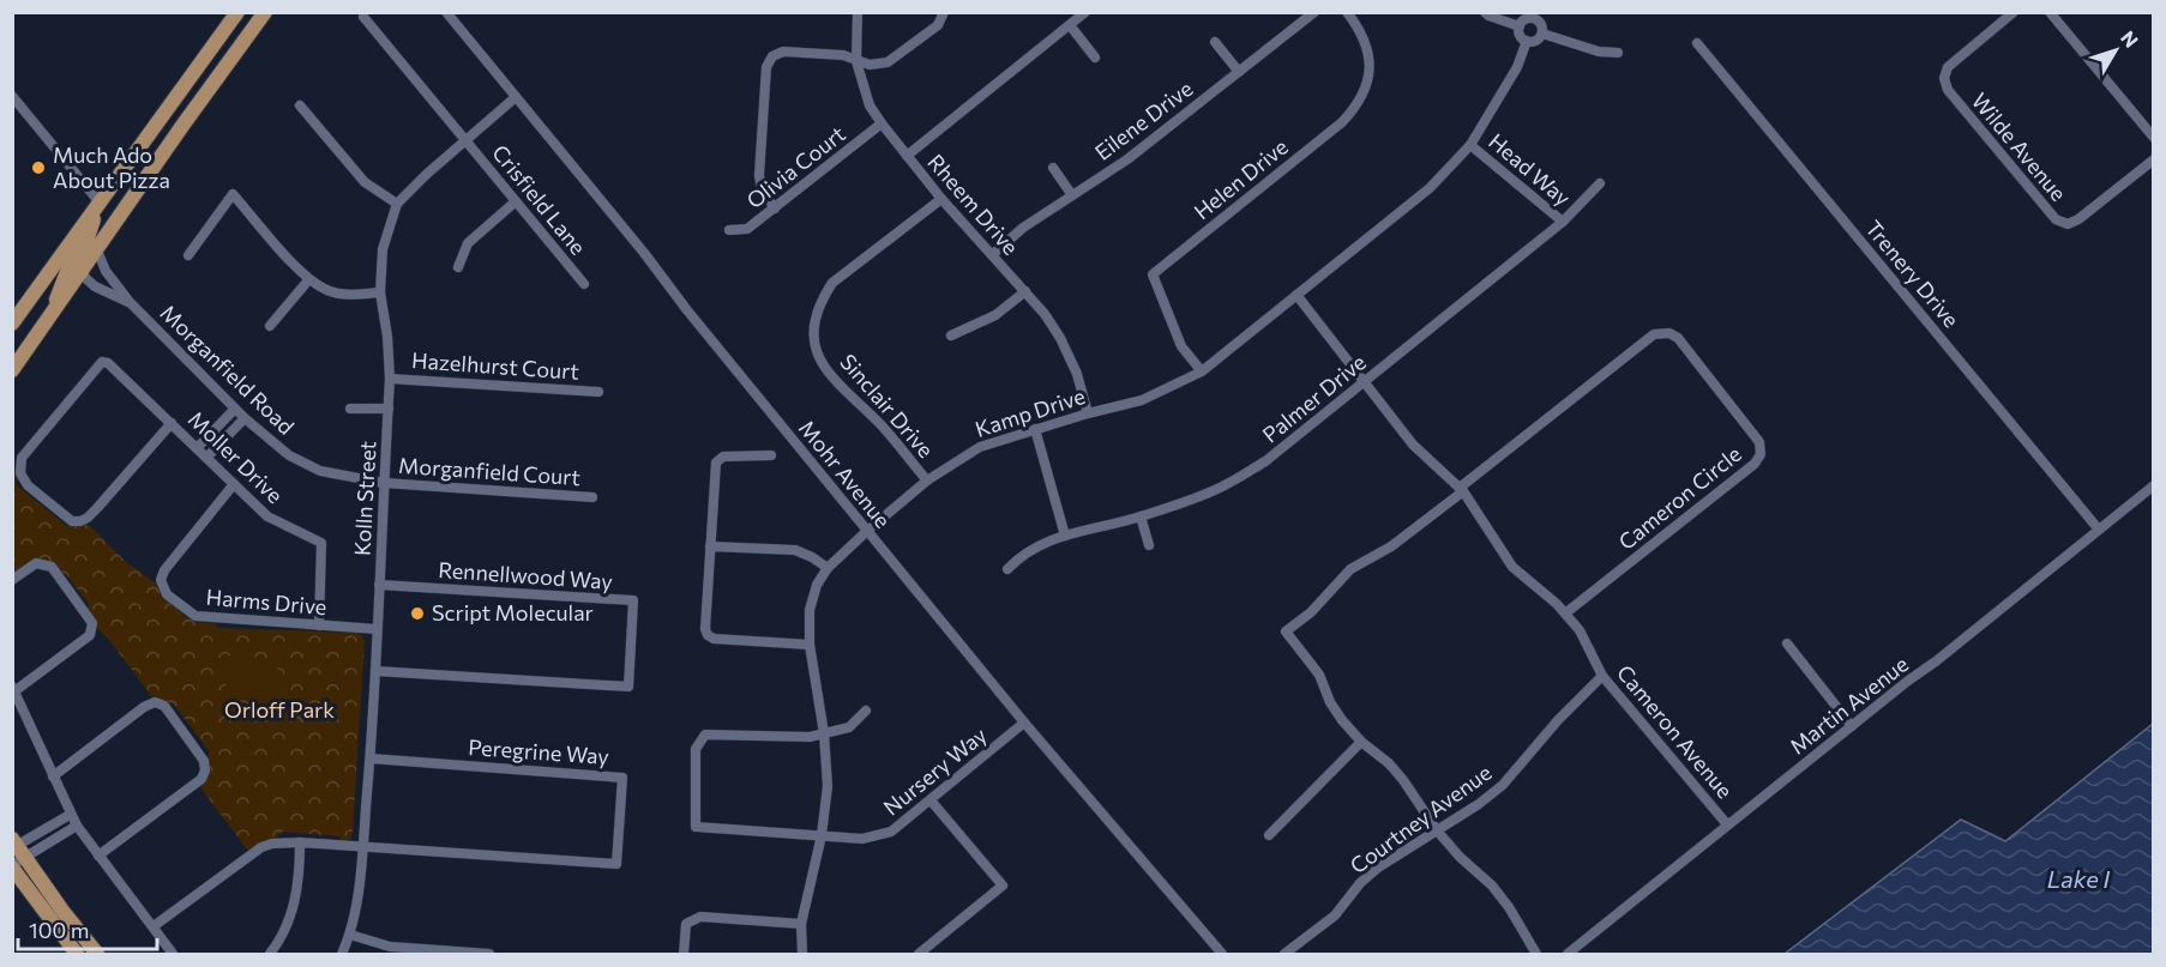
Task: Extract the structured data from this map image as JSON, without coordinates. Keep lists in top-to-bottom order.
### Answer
{
  "streets": {
    "street": [
      "Eilene Drive",
      "Wilde Avenue",
      "Olivia Court",
      "Head Way",
      "Helen Drive",
      "Crisfield Lane",
      "Rheem Drive",
      "Trenery Drive",
      "Hazelhurst Court",
      "Morganfield Road",
      "Palmer Drive",
      "Sinclair Drive",
      "Kamp Drive",
      "Moller Drive",
      "Morganfield Court",
      "Mohr Avenue",
      "Kolln Street",
      "Cameron Circle",
      "Rennellwood Way",
      "Harms Drive",
      "Martin Avenue",
      "Cameron Avenue",
      "Peregrine Way",
      "Nursery Way",
      "Courtney Avenue"
    ]
  },
  "crossings": [
    ["Eilene Drive", "Rheem Drive"],
    ["Olivia Court", "Rheem Drive"],
    ["Head Way", "Palmer Drive"],
    ["Head Way", "Kamp Drive"],
    ["Helen Drive", "Kamp Drive"],
    ["Crisfield Lane", "Kolln Street"],
    ["Rheem Drive", "Sinclair Drive"],
    ["Rheem Drive", "Kamp Drive"],
    ["Trenery Drive", "Martin Avenue"],
    ["Hazelhurst Court", "Kolln Street"],
    ["Morganfield Road", "Morganfield Court"],
    ["Morganfield Road", "Kolln Street"],
    ["Palmer Drive", "Cameron Avenue"],
    ["Sinclair Drive", "Kamp Drive"],
    ["Kamp Drive", "Mohr Avenue"],
    ["Kamp Drive", "Cameron Avenue"],
    ["Kamp Drive", "Nursery Way"],
    ["Moller Drive", "Harms Drive"],
    ["Morganfield Court", "Kolln Street"],
    ["Mohr Avenue", "Kolln Street"],
    ["Mohr Avenue", "Nursery Way"],
    ["Kolln Street", "Rennellwood Way"],
    ["Kolln Street", "Harms Drive"],
    ["Kolln Street", "Peregrine Way"],
    ["Cameron Circle", "Cameron Avenue"],
    ["Martin Avenue", "Cameron Avenue"],
    ["Cameron Avenue", "Courtney Avenue"]
  ],
  "water": ["Lake I"],
  "parks": ["Orloff Park"],
  "places": ["Much Ado About Pizza", "Script Molecular"],
  "scale_bar": "100 m",
  "north": "top right"
}
